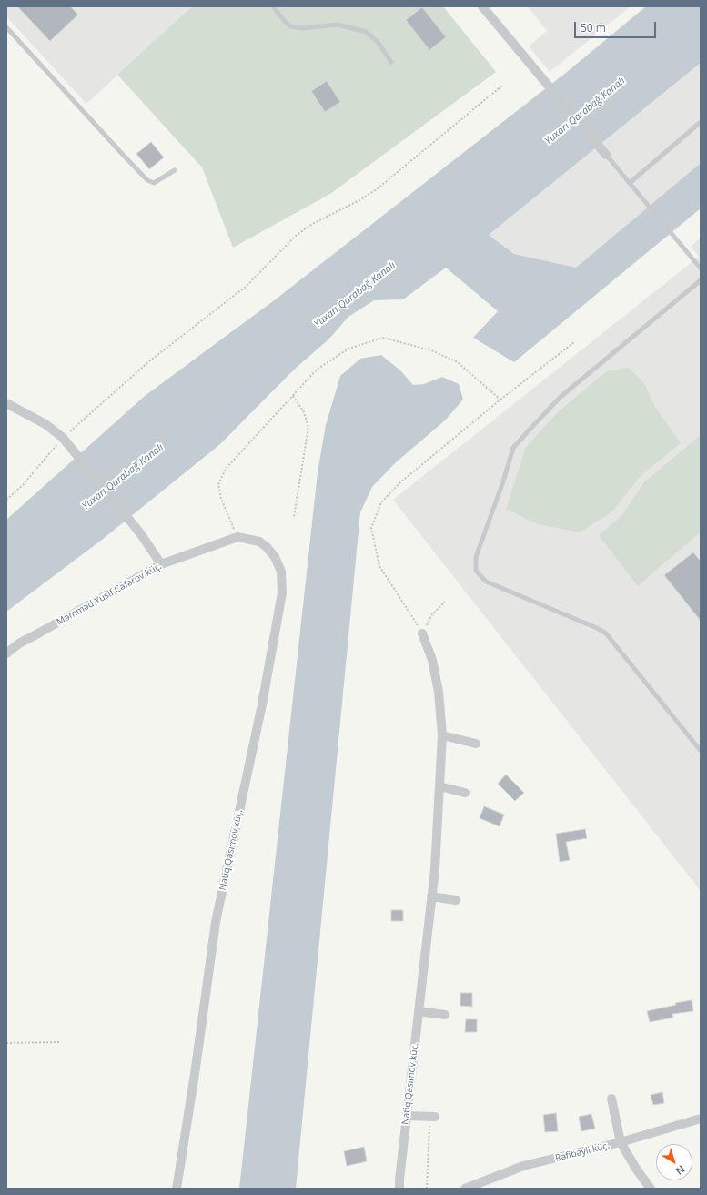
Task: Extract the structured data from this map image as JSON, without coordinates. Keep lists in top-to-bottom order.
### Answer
{
  "streets": {
    "street": ["Məmməd Yusif Cəfərov küç.", "Natiq Qasımov küç.", "Rəfibəyli küç."]
  },
  "crossings": [
    ["Məmməd Yusif Cəfərov küç.", "Natiq Qasımov küç."]
  ],
  "water": ["Yuxarı Qarabağ Kanalı"],
  "scale_bar": "50 m",
  "north": "bottom right"
}
